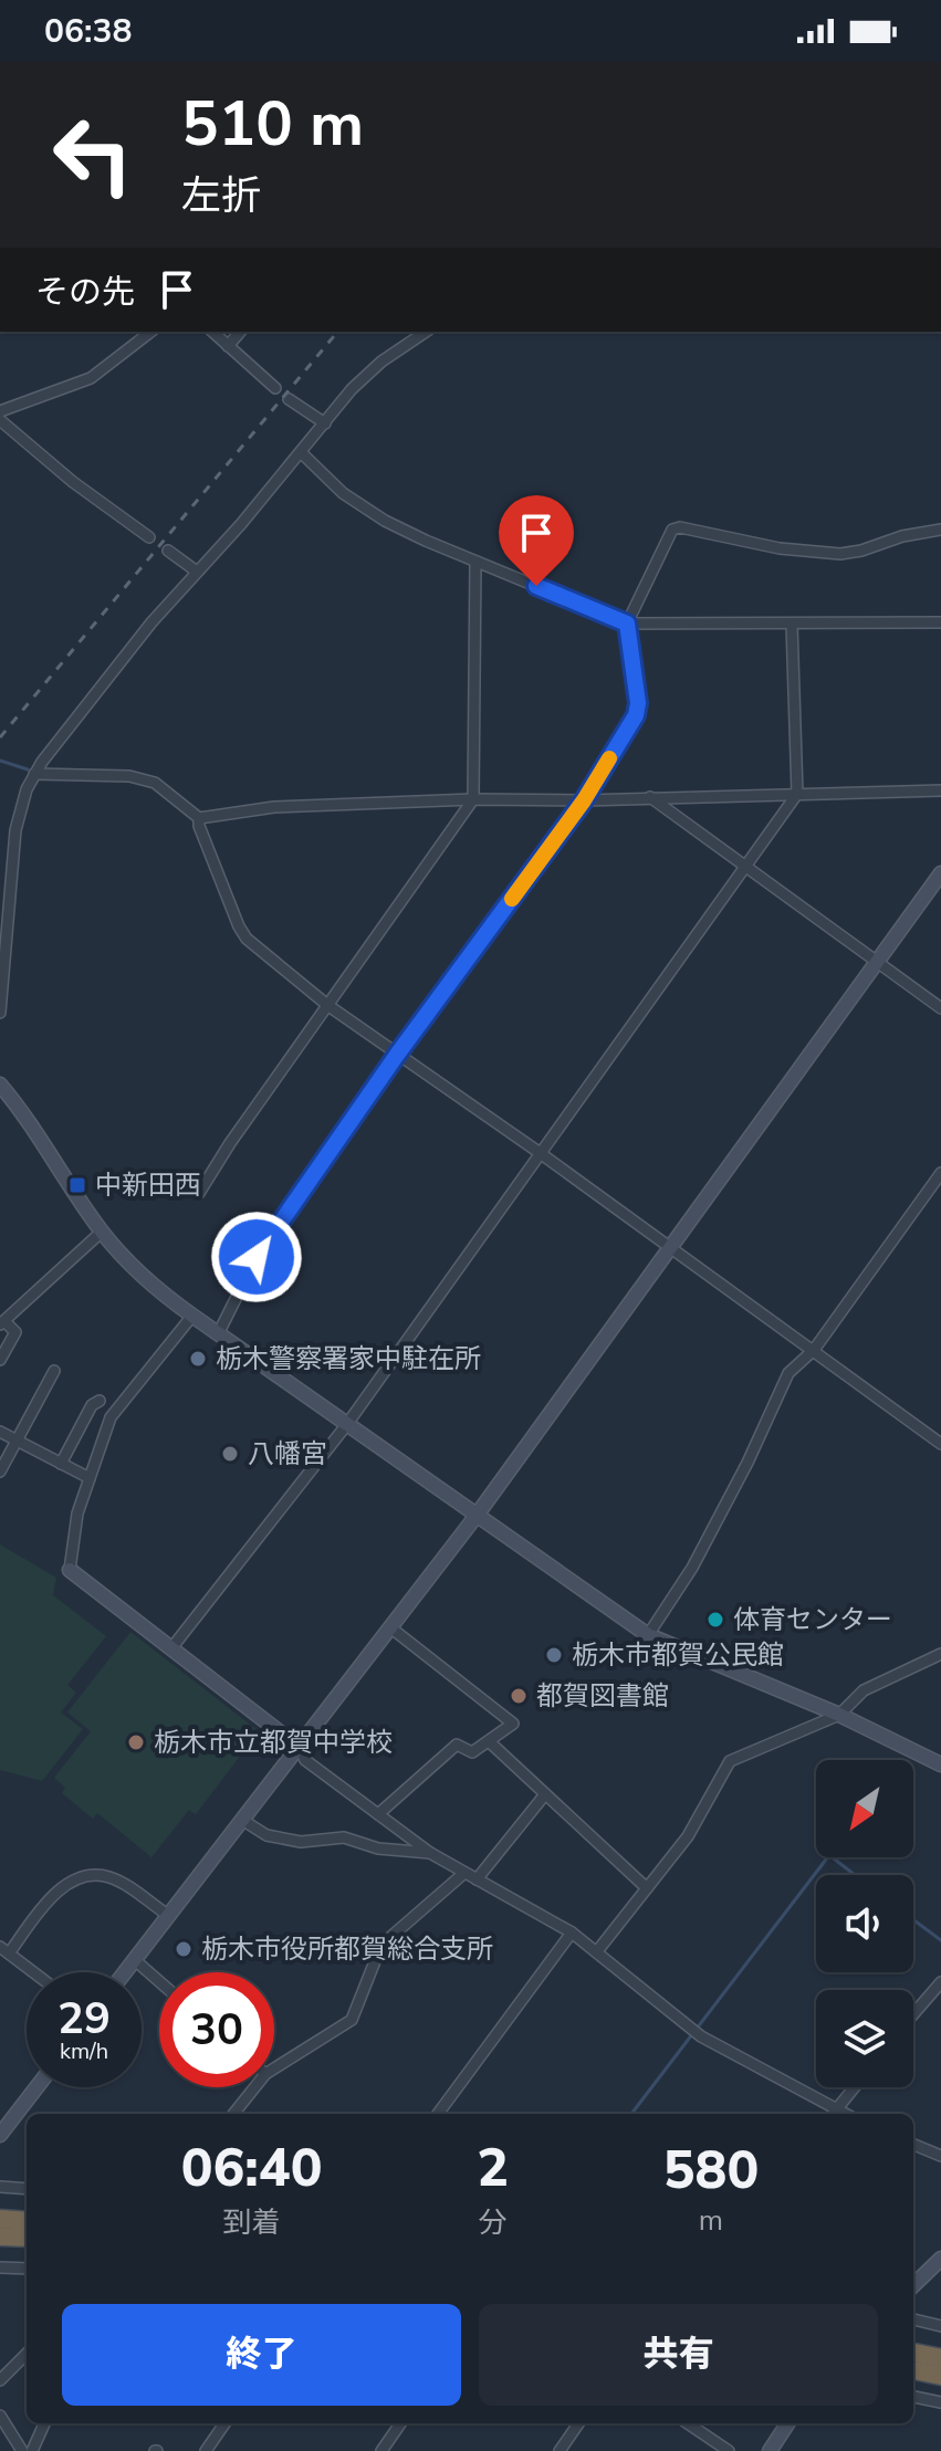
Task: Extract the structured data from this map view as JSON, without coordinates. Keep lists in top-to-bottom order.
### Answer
{
  "places": {
    "transit": ["中新田西"],
    "other": [
      "栃木警察署家中駐在所",
      "八幡宮",
      "体育センター",
      "栃木市都賀公民館",
      "都賀図書館",
      "栃木市立都賀中学校",
      "栃木市役所都賀総合支所"
    ]
  },
  "north": "bottom left",
  "page": {
    "status": "06:38",
    "turn": ["510 m", "左折"],
    "then": "その先",
    "speed": "29 km/h",
    "limit": "30",
    "eta": [
      "06:40",
      "到着",
      "2",
      "分",
      "580",
      "m"
    ],
    "buttons": ["終了", "共有"]
  }
}
